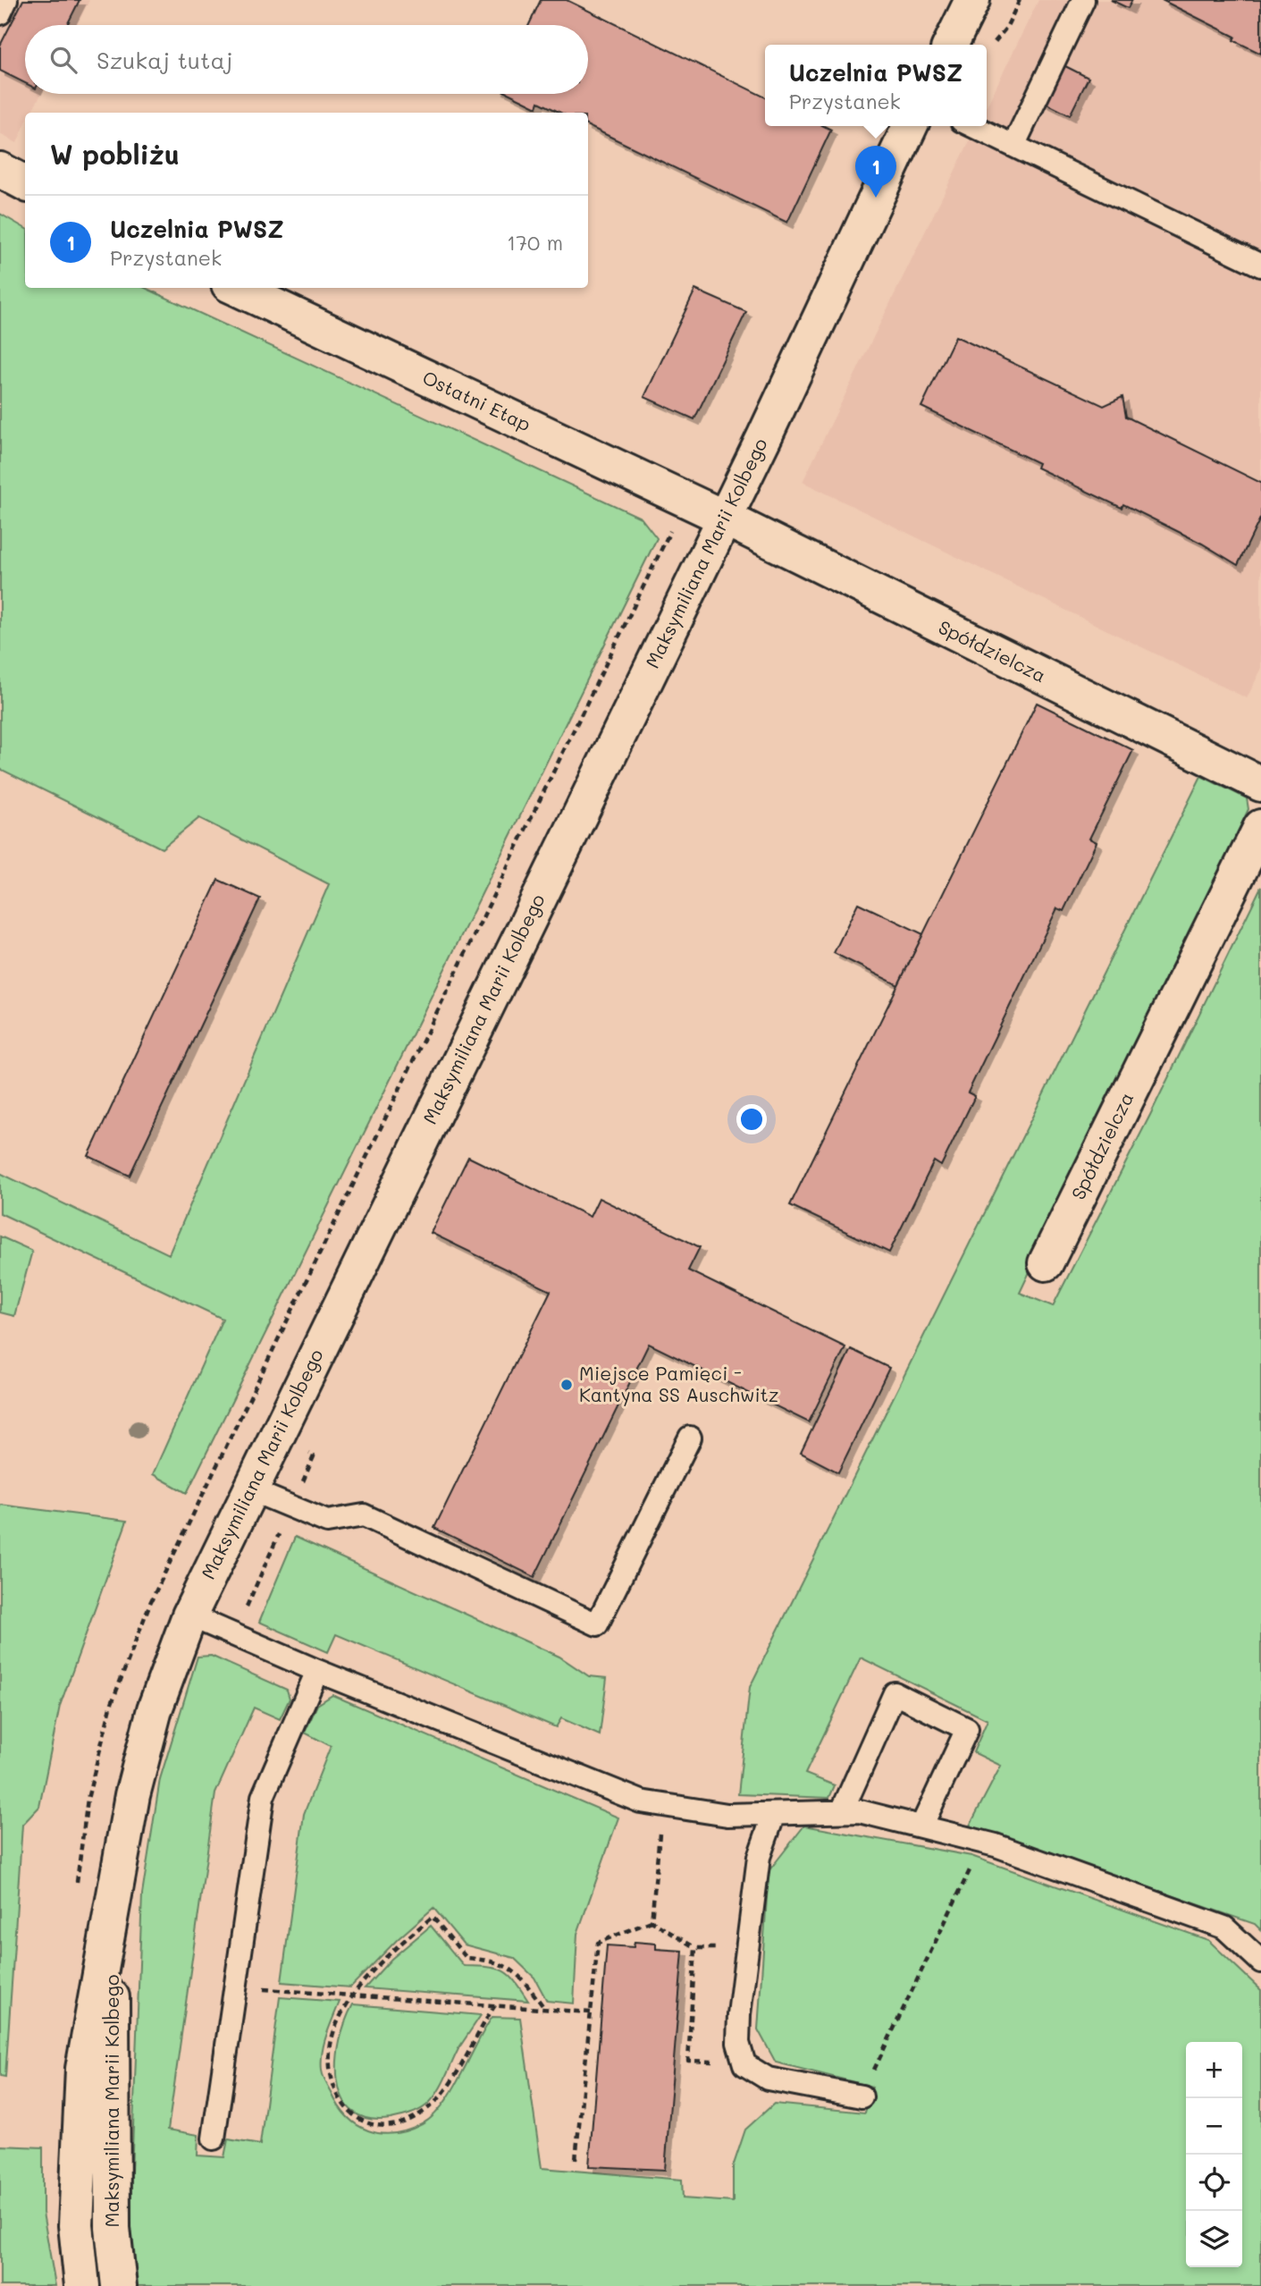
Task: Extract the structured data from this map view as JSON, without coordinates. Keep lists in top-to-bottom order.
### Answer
{
  "streets": {
    "street": ["Ostatni Etap", "Maksymiliana Marii Kolbego", "Spółdzielcza"]
  },
  "crossings": [
    ["Ostatni Etap", "Maksymiliana Marii Kolbego"],
    ["Ostatni Etap", "Spółdzielcza"],
    ["Maksymiliana Marii Kolbego", "Spółdzielcza"]
  ],
  "places": ["Miejsce Pamięci - Kantyna SS Auschwitz"],
  "page": {
    "search": "Szukaj tutaj",
    "popup": ["Uczelnia PWSZ", "Przystanek"],
    "heading": "W pobliżu",
    "pins": "1",
    "list": [
      {
        "mark": "1",
        "name": "Uczelnia PWSZ",
        "note": "Przystanek",
        "value": "170 m"
      }
    ],
    "map_buttons": ["+", "−"]
  }
}
